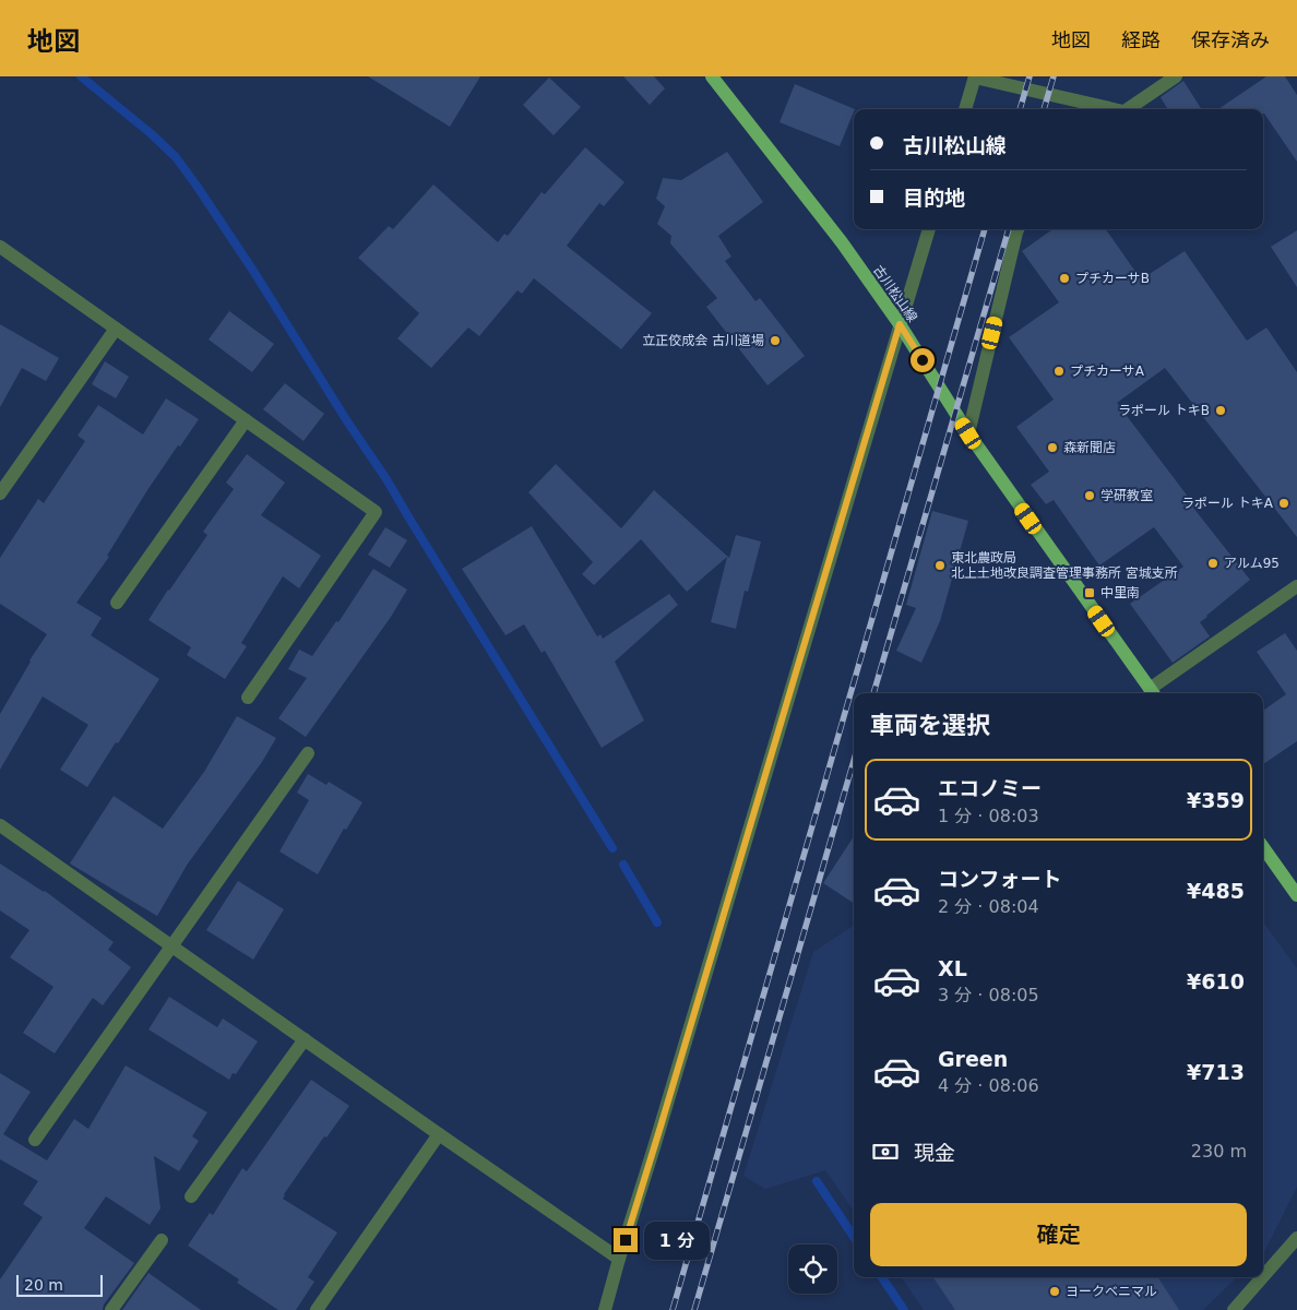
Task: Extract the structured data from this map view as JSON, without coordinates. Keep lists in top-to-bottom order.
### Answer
{
  "streets": {
    "main road": ["古川松山線"]
  },
  "places": {
    "other": [
      "プチカーサB",
      "立正佼成会 古川道場",
      "プチカーサA",
      "ラポール トキB",
      "森新聞店",
      "学研教室",
      "ラポール トキA",
      "アルム95",
      "東北農政局 北上土地改良調査管理事務所 宮城支所",
      "ヨークベニマル"
    ],
    "transit": ["中里南"]
  },
  "scale_bar": "20 m",
  "page": {
    "header": "地図",
    "nav": ["地図", "経路", "保存済み"],
    "banner": ["古川松山線", "目的地"],
    "heading": "車両を選択",
    "list": [
      {
        "name": "エコノミー",
        "note": "1 分 · 08:03",
        "value": "¥359"
      },
      {
        "name": "コンフォート",
        "note": "2 分 · 08:04",
        "value": "¥485"
      },
      {
        "name": "XL",
        "note": "3 分 · 08:05",
        "value": "¥610"
      },
      {
        "name": "Green",
        "note": "4 分 · 08:06",
        "value": "¥713"
      }
    ],
    "pay": ["現金", "230 m"],
    "buttons": "確定",
    "bubble": "1 分",
    "scale": "20 m"
  }
}
